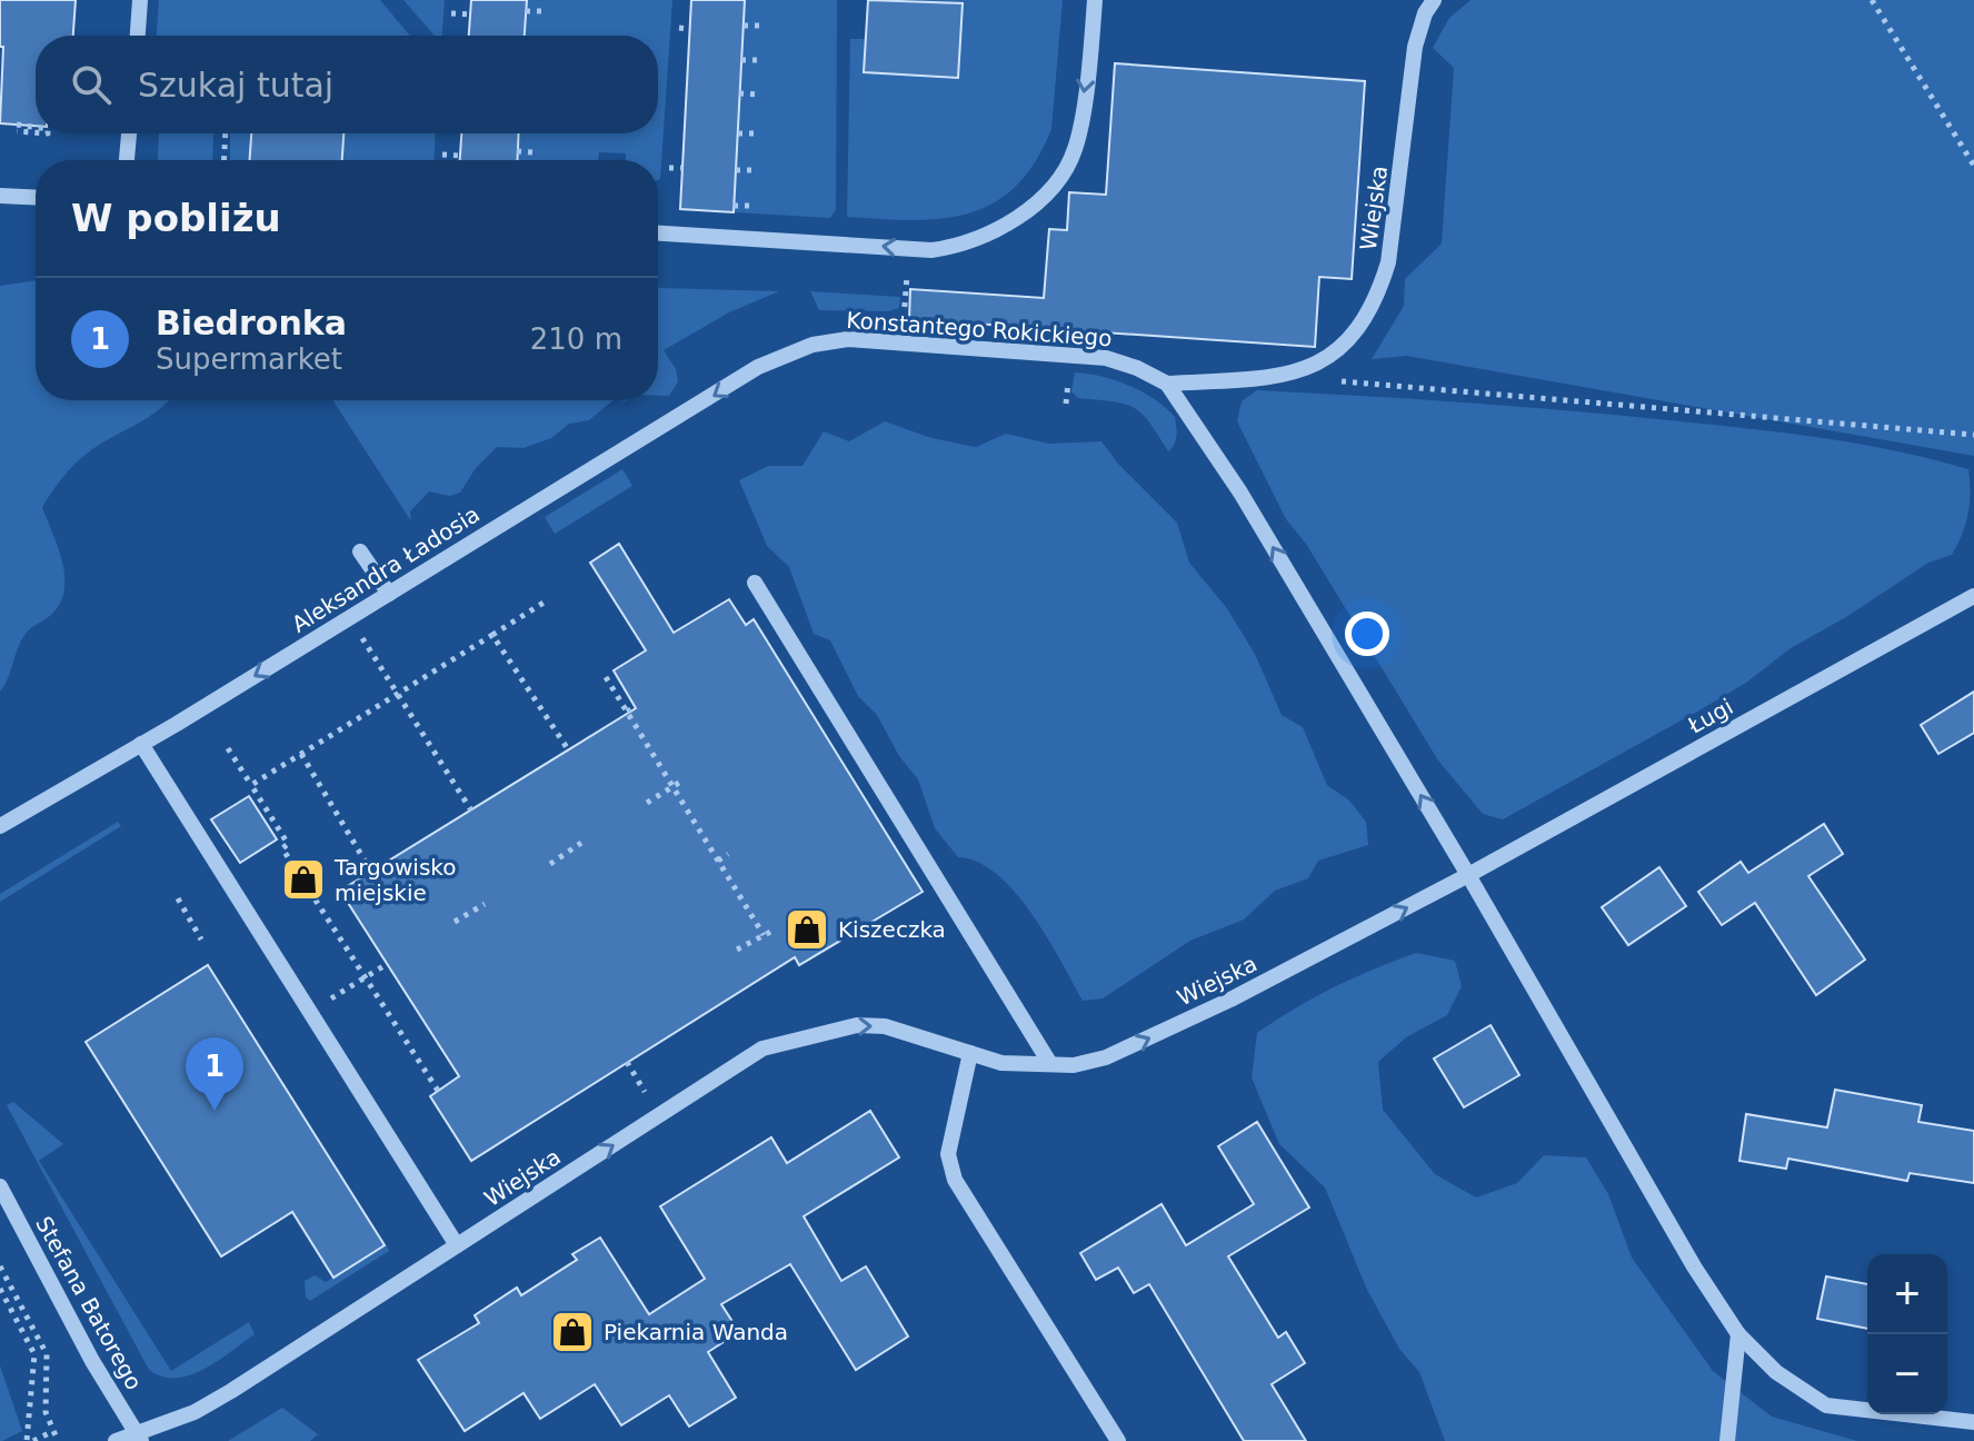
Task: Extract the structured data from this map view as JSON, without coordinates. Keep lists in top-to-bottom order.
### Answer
{
  "streets": {
    "street": [
      "Wiejska",
      "Konstantego Rokickiego",
      "Aleksandra Ładosia",
      "Ługi",
      "Stefana Batorego"
    ]
  },
  "crossings": [
    ["Wiejska", "Konstantego Rokickiego"],
    ["Wiejska", "Ługi"],
    ["Wiejska", "Stefana Batorego"],
    ["Konstantego Rokickiego", "Aleksandra Ładosia"]
  ],
  "one_way": ["Wiejska", "Aleksandra Ładosia"],
  "places": {
    "shop": ["Targowisko miejskie", "Kiszeczka", "Piekarnia Wanda"]
  },
  "page": {
    "search": "Szukaj tutaj",
    "heading": "W pobliżu",
    "list": [
      {
        "mark": "1",
        "name": "Biedronka",
        "note": "Supermarket",
        "value": "210 m"
      }
    ],
    "pins": "1",
    "map_buttons": ["+", "−"]
  }
}
